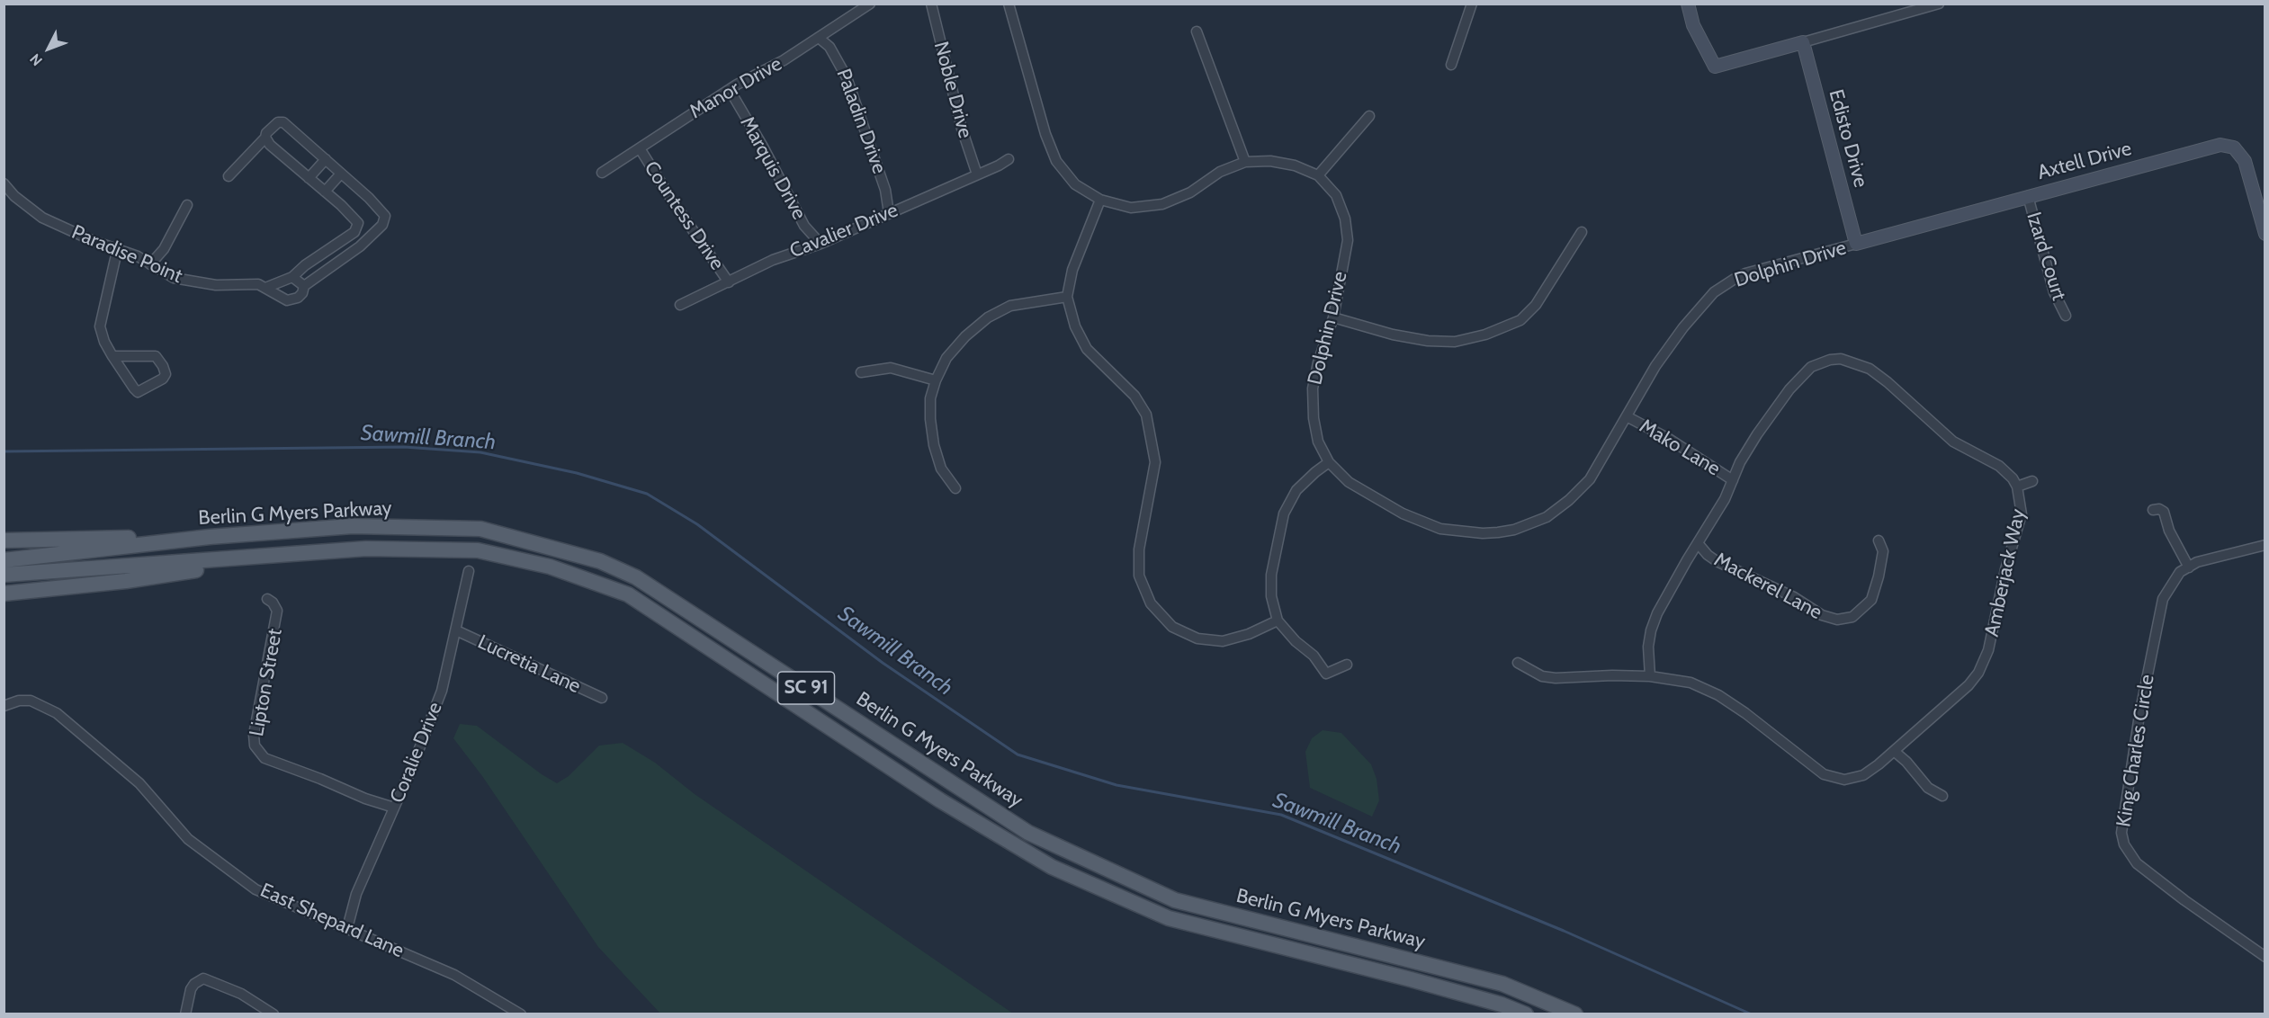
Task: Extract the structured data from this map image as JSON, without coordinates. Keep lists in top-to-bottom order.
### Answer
{
  "streets": {
    "main road": ["Berlin G Myers Parkway", "SC 91"],
    "street": [
      "Manor Drive",
      "Noble Drive",
      "Paladin Drive",
      "Edisto Drive",
      "Axtell Drive",
      "Marquis Drive",
      "Countess Drive",
      "Cavalier Drive",
      "Paradise Point",
      "Izard Court",
      "Dolphin Drive",
      "Mako Lane",
      "Amberjack Way",
      "Mackerel Lane",
      "Lucretia Lane",
      "Lipton Street",
      "King Charles Circle",
      "Coralie Drive",
      "East Shepard Lane"
    ]
  },
  "crossings": [
    ["Manor Drive", "Paladin Drive"],
    ["Manor Drive", "Marquis Drive"],
    ["Manor Drive", "Countess Drive"],
    ["Noble Drive", "Cavalier Drive"],
    ["Paladin Drive", "Cavalier Drive"],
    ["Edisto Drive", "Axtell Drive"],
    ["Edisto Drive", "Dolphin Drive"],
    ["Axtell Drive", "Izard Court"],
    ["Axtell Drive", "Dolphin Drive"],
    ["Marquis Drive", "Cavalier Drive"],
    ["Countess Drive", "Cavalier Drive"],
    ["Dolphin Drive", "Mako Lane"],
    ["Mako Lane", "Amberjack Way"],
    ["Amberjack Way", "Mackerel Lane"],
    ["Lucretia Lane", "Coralie Drive"],
    ["Lipton Street", "Coralie Drive"],
    ["Coralie Drive", "East Shepard Lane"]
  ],
  "water": ["Sawmill Branch"],
  "north": "bottom left"
}
